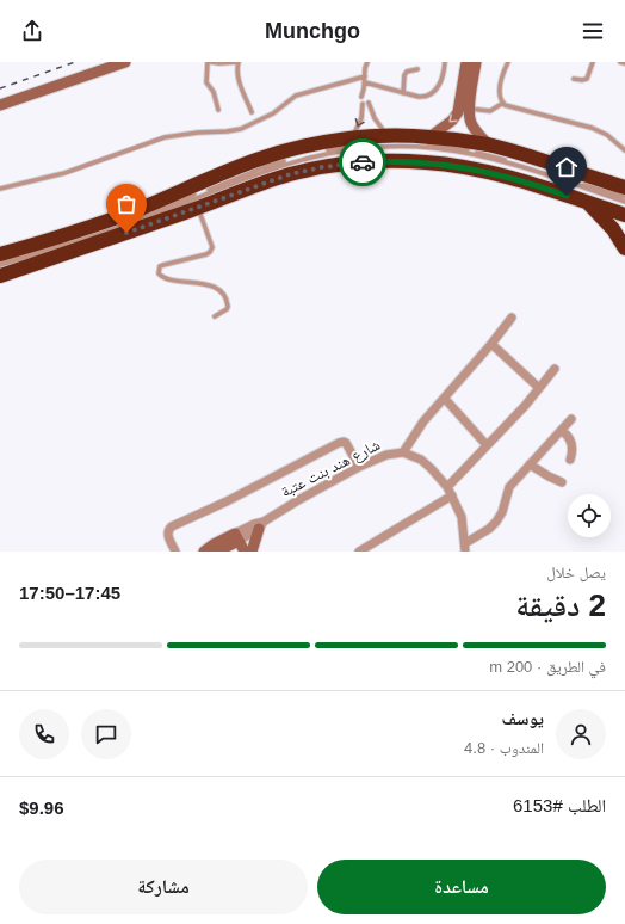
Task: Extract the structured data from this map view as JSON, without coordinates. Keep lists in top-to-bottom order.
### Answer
{
  "streets": {
    "main road": ["شارع هند بنت عتبة"]
  },
  "page": {
    "header": "Munchgo",
    "heading": ["2 دقيقة", "يصل خلال", "17:45–17:50"],
    "panel": [
      "يوسف",
      "المندوب · 4.8",
      "الطلب #6153",
      "$9.96"
    ],
    "bar": "في الطريق · 200 m",
    "buttons": ["مساعدة", "مشاركة"]
  }
}
